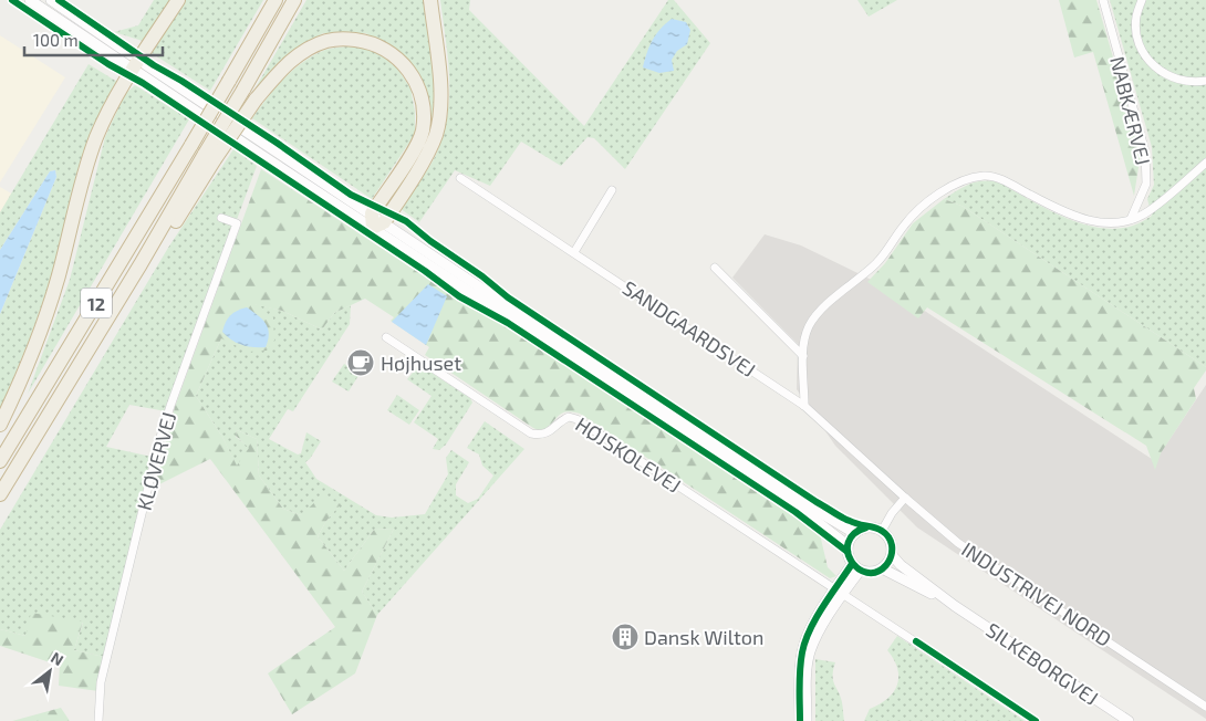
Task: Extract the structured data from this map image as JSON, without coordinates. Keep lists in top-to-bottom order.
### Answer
{
  "streets": {
    "highway": ["12"],
    "main road": ["SILKEBORGVEJ"],
    "street": [
      "NABKÆRVEJ",
      "SANDGAARDSVEJ",
      "HØJSKOLEVEJ",
      "KLØVERVEJ",
      "INDUSTRIVEJ NORD"
    ]
  },
  "crossings": [
    ["SANDGAARDSVEJ", "INDUSTRIVEJ NORD"]
  ],
  "places": {
    "cafe": ["Højhuset"],
    "building": ["Dansk Wilton"]
  },
  "scale_bar": "100 m",
  "north": "top right"
}
